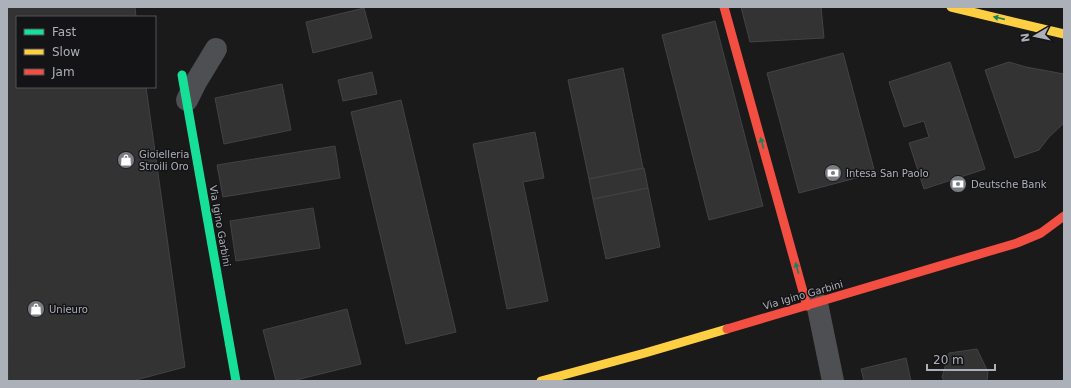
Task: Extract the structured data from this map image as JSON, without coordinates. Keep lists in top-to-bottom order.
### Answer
{
  "streets": {
    "street": ["Via Igino Garbini"]
  },
  "places": {
    "shop": ["Gioielleria Stroili Oro", "Unieuro"],
    "bank": ["Intesa San Paolo", "Deutsche Bank"]
  },
  "legend": ["Fast", "Slow", "Jam"],
  "scale_bar": "20 m",
  "north": "left"
}
